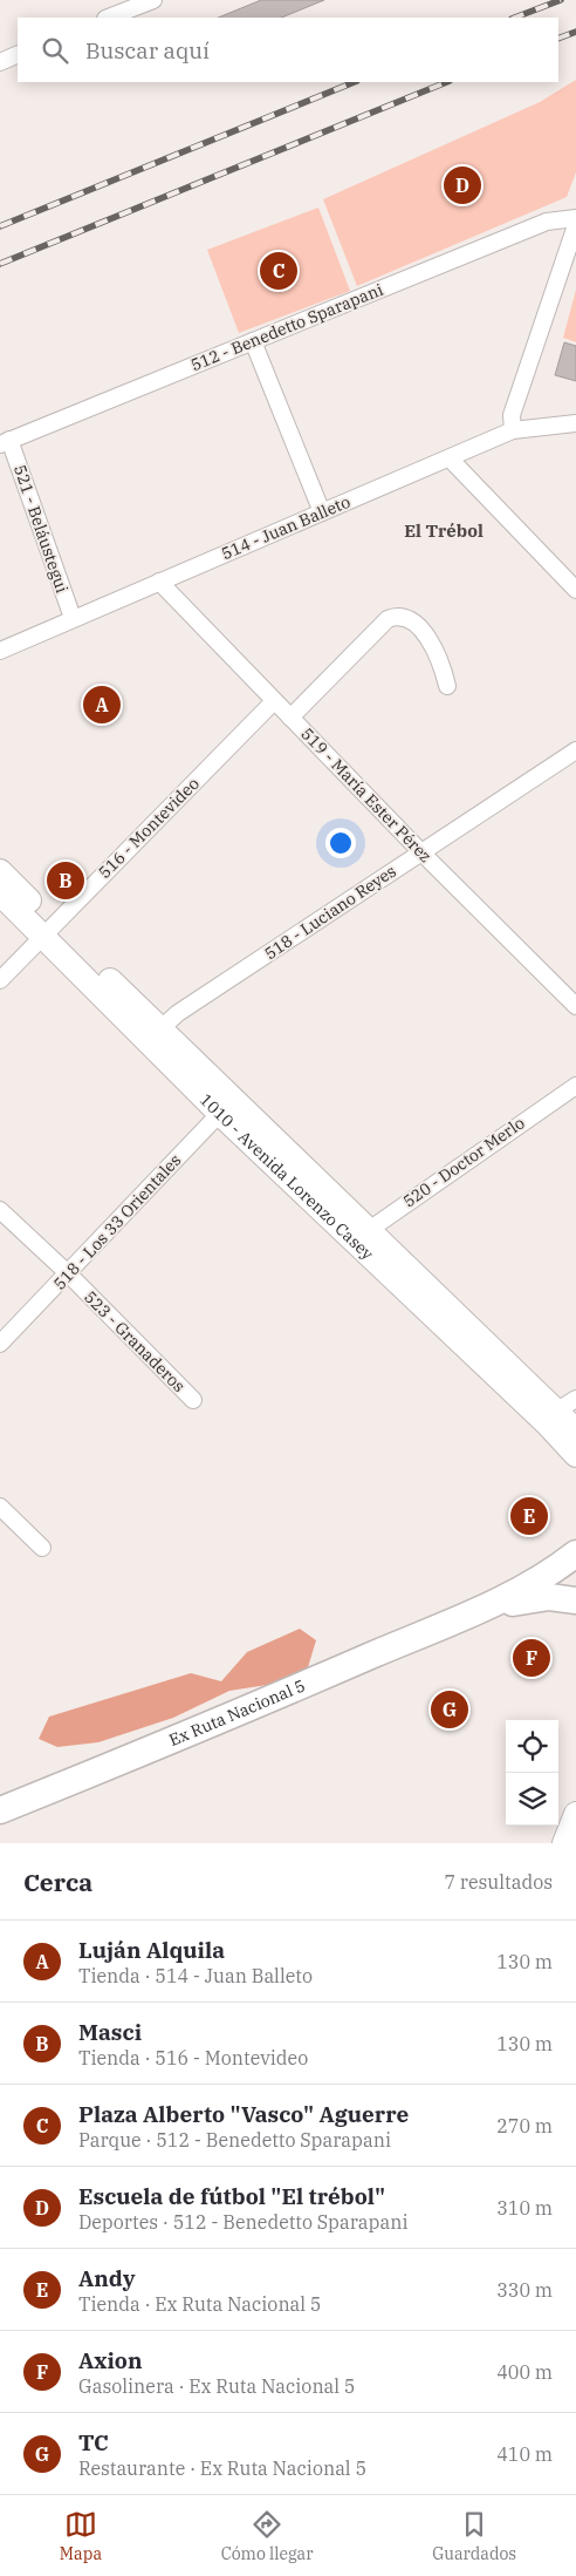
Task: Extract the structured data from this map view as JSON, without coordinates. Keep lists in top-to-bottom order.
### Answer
{
  "streets": {
    "main road": ["1010 - Avenida Lorenzo Casey", "Ex Ruta Nacional 5"],
    "street": [
      "512 - Benedetto Sparapani",
      "514 - Juan Balleto",
      "521 - Beláustegui",
      "519 - María Ester Pérez",
      "516 - Montevideo",
      "518 - Luciano Reyes",
      "520 - Doctor Merlo",
      "518 - Los 33 Orientales",
      "523 - Granaderos"
    ]
  },
  "crossings": [
    ["512 - Benedetto Sparapani", "521 - Beláustegui"],
    ["514 - Juan Balleto", "521 - Beláustegui"],
    ["514 - Juan Balleto", "519 - María Ester Pérez"],
    ["519 - María Ester Pérez", "516 - Montevideo"],
    ["519 - María Ester Pérez", "518 - Luciano Reyes"],
    ["516 - Montevideo", "1010 - Avenida Lorenzo Casey"],
    ["518 - Luciano Reyes", "1010 - Avenida Lorenzo Casey"],
    ["520 - Doctor Merlo", "1010 - Avenida Lorenzo Casey"],
    ["1010 - Avenida Lorenzo Casey", "518 - Los 33 Orientales"],
    ["518 - Los 33 Orientales", "523 - Granaderos"]
  ],
  "districts": ["El Trébol"],
  "page": {
    "search": "Buscar aquí",
    "pins": [
      "D",
      "C",
      "A",
      "B",
      "E",
      "F",
      "G"
    ],
    "heading": ["Cerca", "7 resultados"],
    "list": [
      {
        "mark": "A",
        "name": "Luján Alquila",
        "note": "Tienda · 514 - Juan Balleto",
        "value": "130 m"
      },
      {
        "mark": "B",
        "name": "Masci",
        "note": "Tienda · 516 - Montevideo",
        "value": "130 m"
      },
      {
        "mark": "C",
        "name": "Plaza Alberto \"Vasco\" Aguerre",
        "note": "Parque · 512 - Benedetto Sparapani",
        "value": "270 m"
      },
      {
        "mark": "D",
        "name": "Escuela de fútbol \"El trébol\"",
        "note": "Deportes · 512 - Benedetto Sparapani",
        "value": "310 m"
      },
      {
        "mark": "E",
        "name": "Andy",
        "note": "Tienda · Ex Ruta Nacional 5",
        "value": "330 m"
      },
      {
        "mark": "F",
        "name": "Axion",
        "note": "Gasolinera · Ex Ruta Nacional 5",
        "value": "400 m"
      },
      {
        "mark": "G",
        "name": "TC",
        "note": "Restaurante · Ex Ruta Nacional 5",
        "value": "410 m"
      }
    ],
    "nav": ["Mapa", "Cómo llegar", "Guardados"]
  }
}
